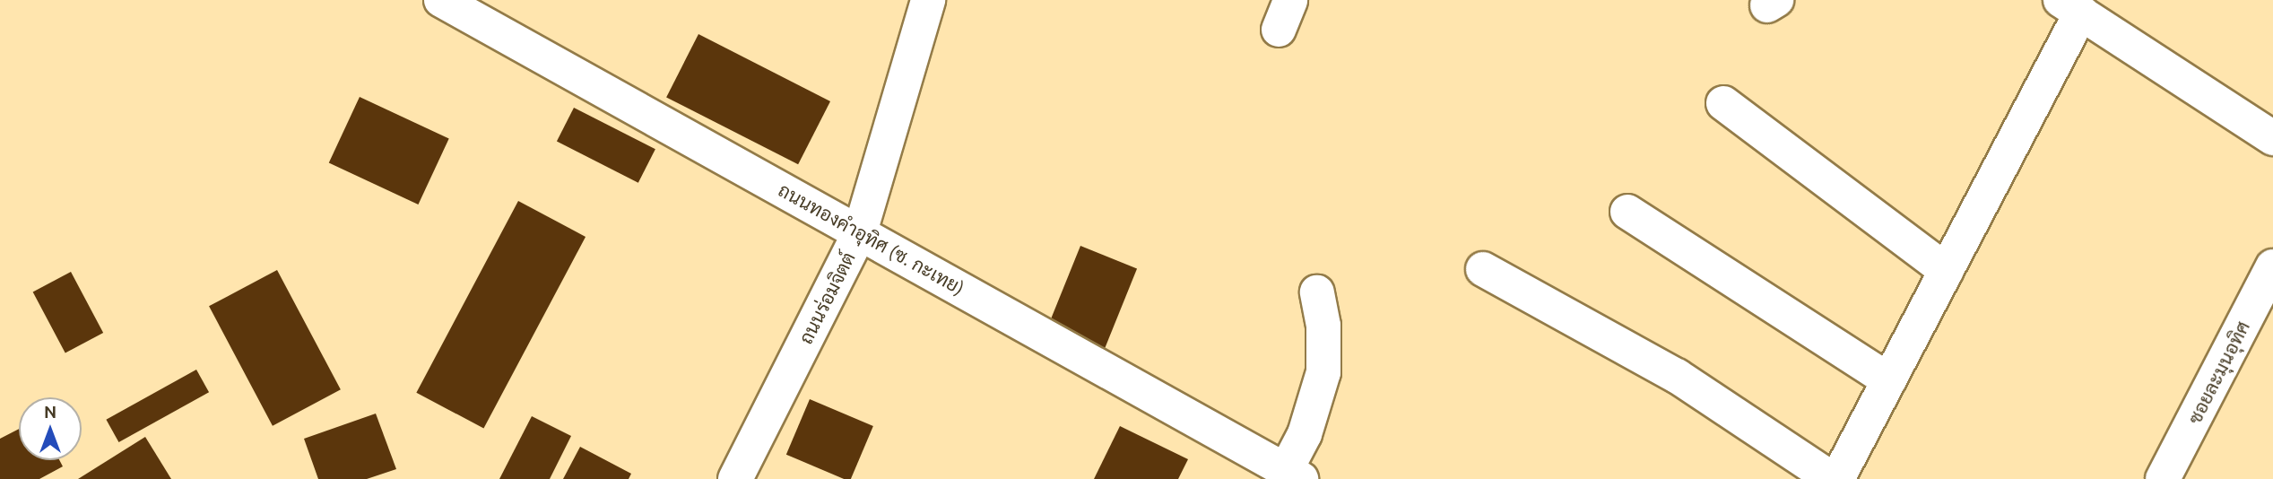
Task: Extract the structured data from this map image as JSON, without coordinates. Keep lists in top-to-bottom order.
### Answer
{
  "streets": {
    "street": ["ถนนทองคำอุทิศ (ซ. กะเทย)", "ถนนร่อมจิตต์", "ซอยละมุนอุทิศ"]
  },
  "crossings": [
    ["ถนนทองคำอุทิศ (ซ. กะเทย)", "ถนนร่อมจิตต์"]
  ],
  "north": "top"
}
